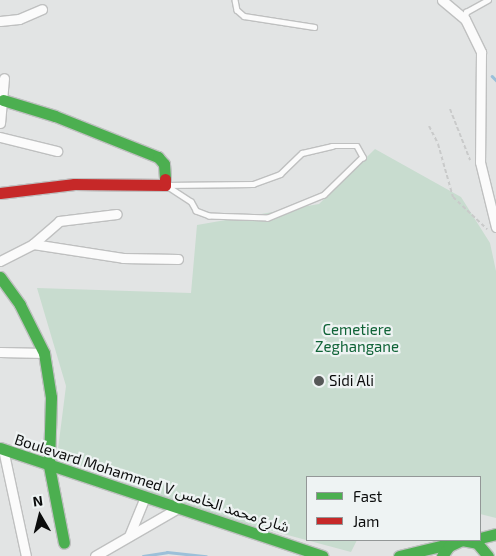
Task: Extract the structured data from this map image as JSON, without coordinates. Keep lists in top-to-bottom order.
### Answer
{
  "streets": {
    "street": ["Boulevard Mohammed V شارع محمد الخامس"]
  },
  "parks": ["Cemetiere Zeghangane"],
  "places": ["Sidi Ali"],
  "legend": ["Fast", "Jam"],
  "north": "top"
}
